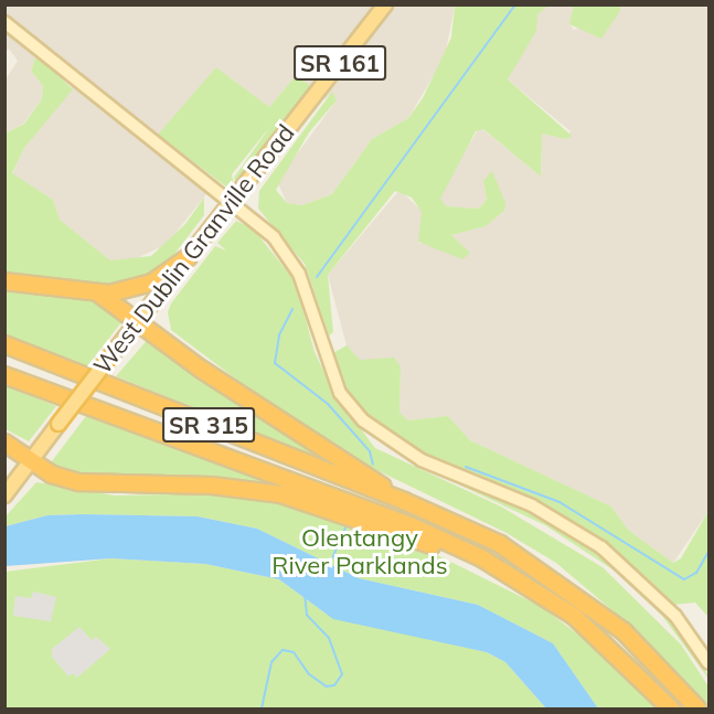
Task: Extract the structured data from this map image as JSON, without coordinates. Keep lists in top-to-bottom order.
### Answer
{
  "streets": {
    "highway": ["SR 315"],
    "main road": ["SR 161", "West Dublin Granville Road"]
  },
  "parks": ["Olentangy River Parklands"]
}
